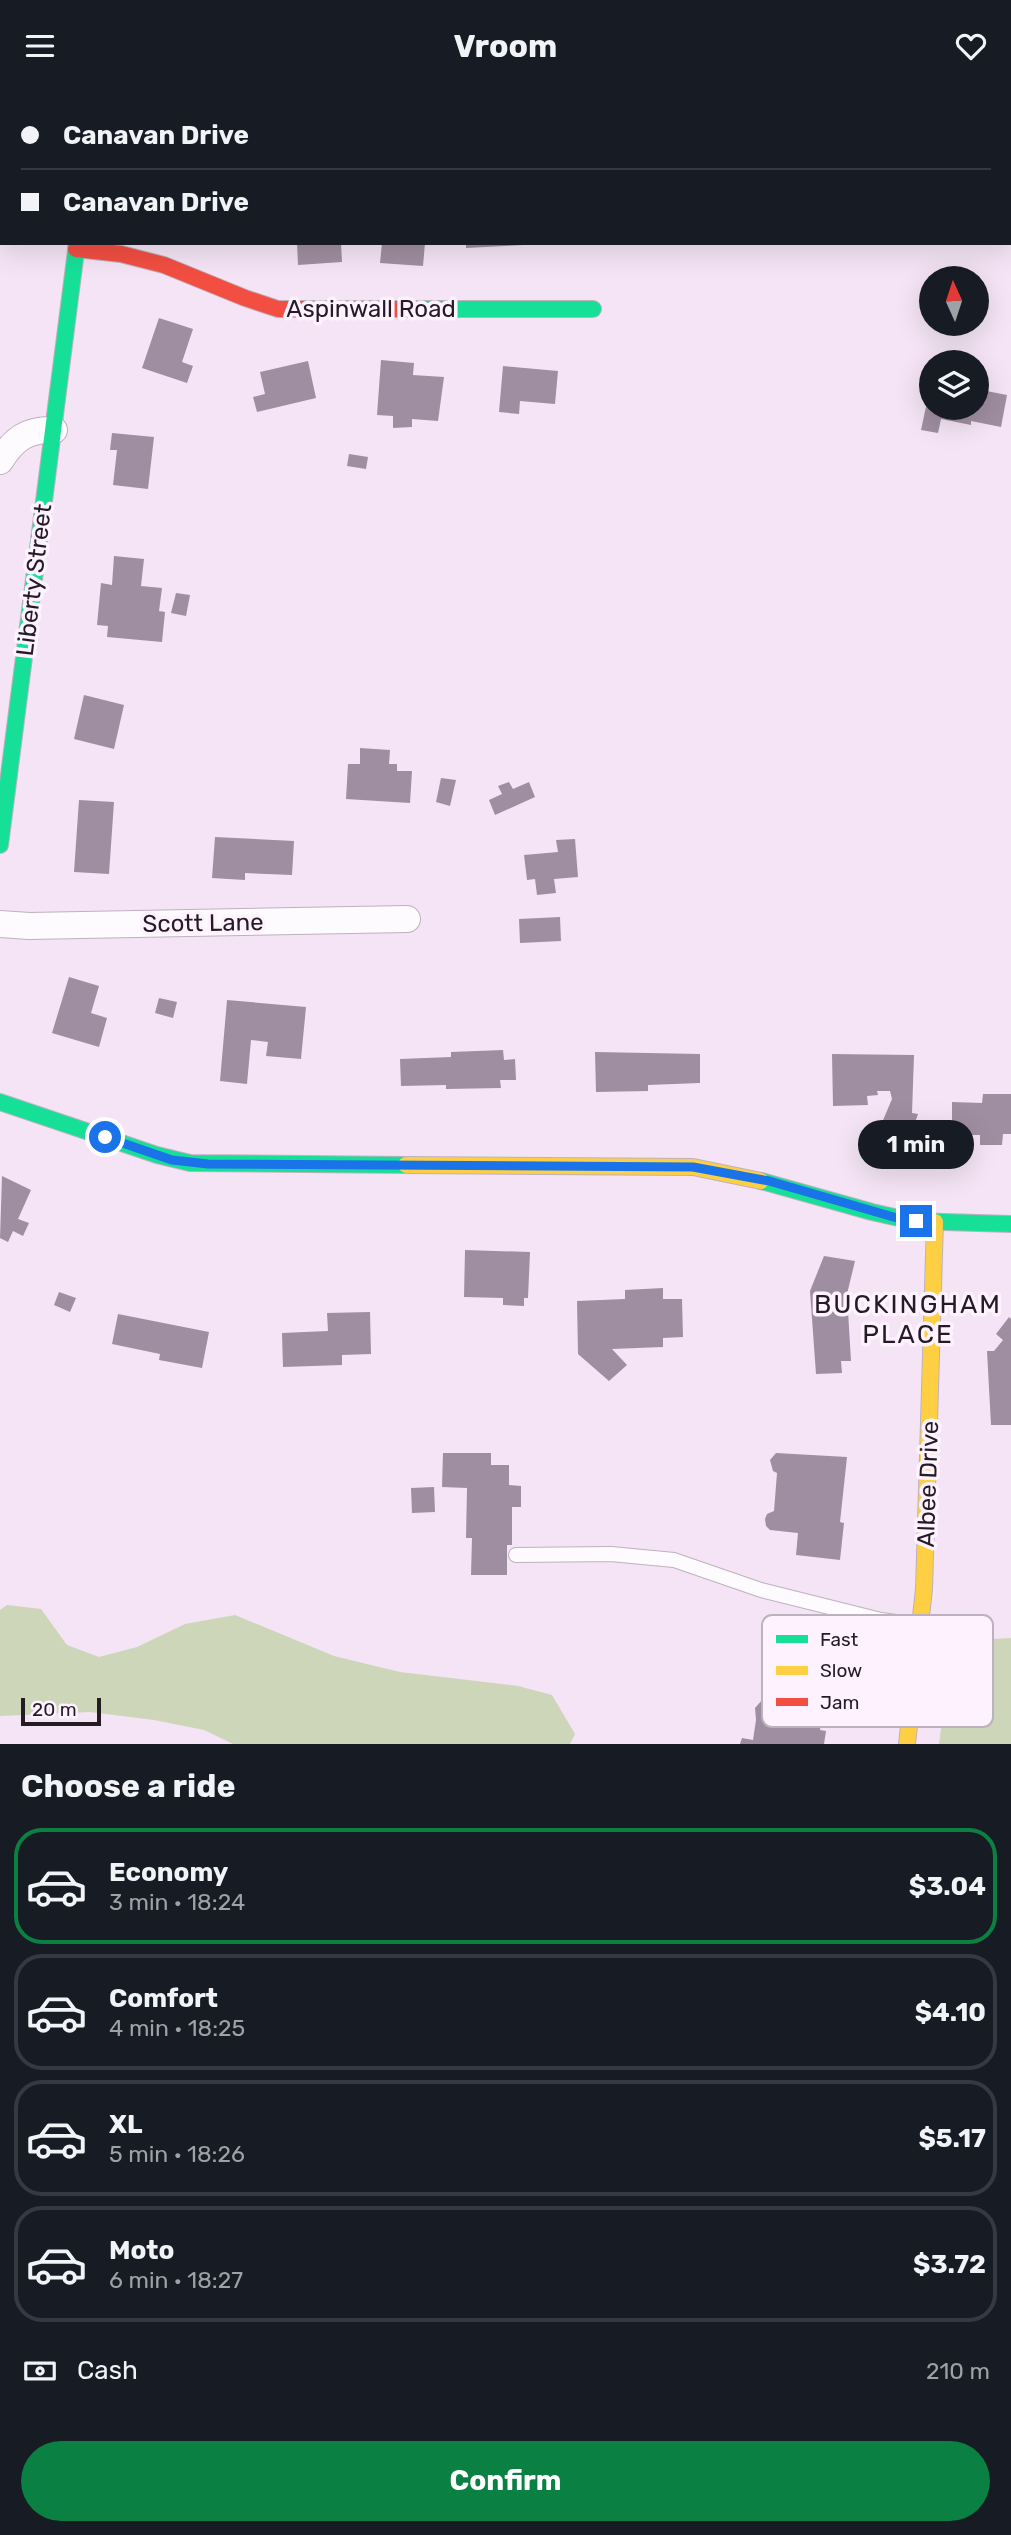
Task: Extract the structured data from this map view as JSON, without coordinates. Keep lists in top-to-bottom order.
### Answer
{
  "streets": {
    "street": [
      "Aspinwall Road",
      "Liberty Street",
      "Scott Lane",
      "Albee Drive"
    ]
  },
  "crossings": [
    ["Aspinwall Road", "Liberty Street"]
  ],
  "districts": ["BUCKINGHAM PLACE"],
  "legend": ["Fast", "Slow", "Jam"],
  "scale_bar": "20 m",
  "north": "top",
  "page": {
    "header": "Vroom",
    "banner": ["Canavan Drive", "Canavan Drive"],
    "bubble": "1 min",
    "scale": "20 m",
    "heading": "Choose a ride",
    "list": [
      {
        "name": "Economy",
        "note": "3 min · 18:24",
        "value": "$3.04"
      },
      {
        "name": "Comfort",
        "note": "4 min · 18:25",
        "value": "$4.10"
      },
      {
        "name": "XL",
        "note": "5 min · 18:26",
        "value": "$5.17"
      },
      {
        "name": "Moto",
        "note": "6 min · 18:27",
        "value": "$3.72"
      }
    ],
    "pay": ["Cash", "210 m"],
    "buttons": "Confirm"
  }
}
